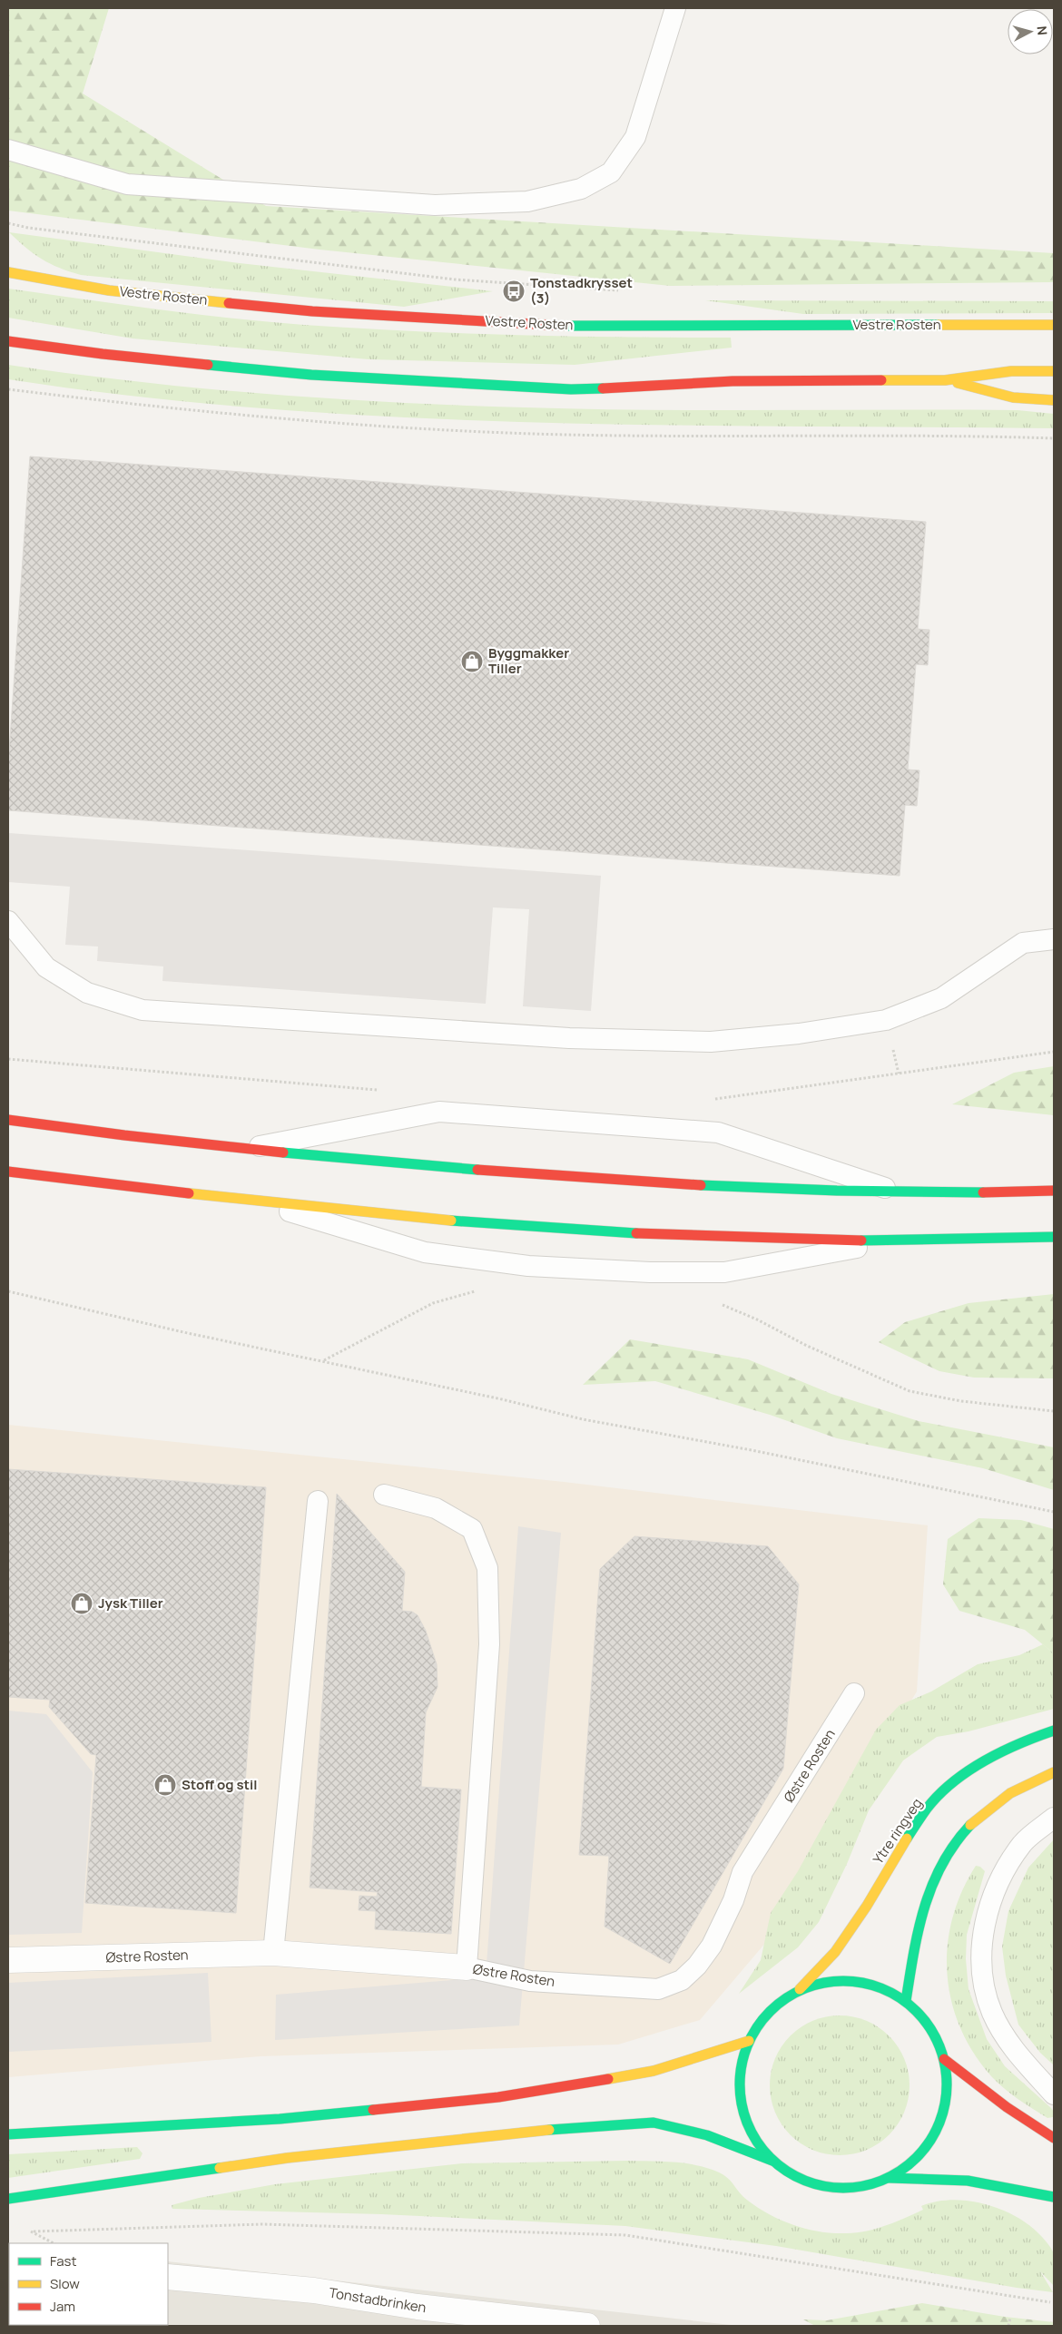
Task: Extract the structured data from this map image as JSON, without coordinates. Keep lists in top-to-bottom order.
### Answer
{
  "streets": {
    "main road": ["Vestre Rosten", "Ytre ringveg"],
    "street": ["Østre Rosten", "Tonstadbrinken"]
  },
  "places": {
    "bus stop": ["Tonstadkrysset (3)"],
    "shop": ["Byggmakker Tiller", "Jysk Tiller", "Stoff og stil"]
  },
  "legend": ["Fast", "Slow", "Jam"],
  "north": "right"
}
